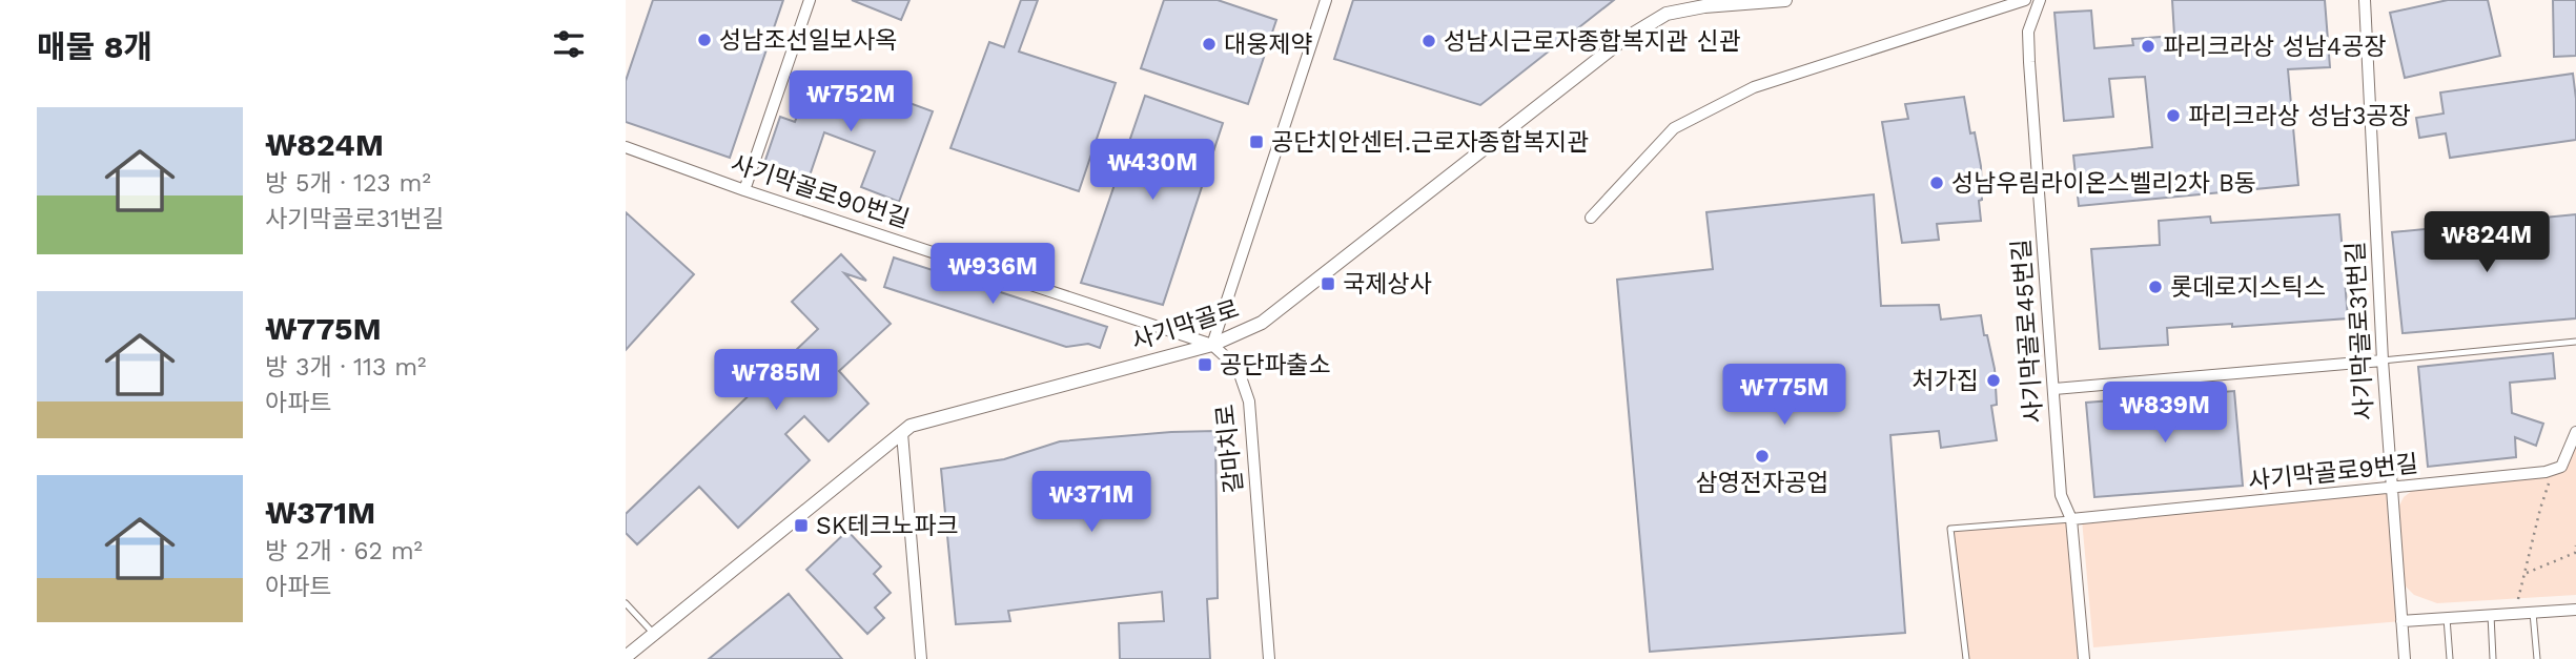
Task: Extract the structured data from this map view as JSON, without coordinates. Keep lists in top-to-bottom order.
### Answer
{
  "streets": {
    "street": [
      "사기막골로90번길",
      "사기막골로",
      "사기막골로45번길",
      "사기막골로31번길",
      "갈마치로",
      "사기막골로9번길"
    ]
  },
  "crossings": [
    ["사기막골로90번길", "사기막골로"],
    ["사기막골로90번길", "갈마치로"],
    ["사기막골로", "갈마치로"],
    ["사기막골로45번길", "사기막골로9번길"],
    ["사기막골로31번길", "사기막골로9번길"]
  ],
  "places": {
    "other": [
      "성남조선일보사옥",
      "성남시근로자종합복지관 신관",
      "대웅제약",
      "파리크라상 성남4공장",
      "파리크라상 성남3공장",
      "성남우림라이온스벨리2차 B동",
      "롯데로지스틱스",
      "처가집",
      "삼영전자공업"
    ],
    "transit": [
      "공단치안센터.근로자종합복지관",
      "국제상사",
      "공단파출소",
      "SK테크노파크"
    ]
  },
  "page": {
    "heading": "매물 8개",
    "price": [
      "₩752M",
      "₩430M",
      "₩824M",
      "₩936M",
      "₩785M",
      "₩775M",
      "₩839M",
      "₩371M"
    ],
    "list": [
      {
        "name": "₩824M",
        "note": "방 5개 · 123 m² · 사기막골로31번길"
      },
      {
        "name": "₩775M",
        "note": "방 3개 · 113 m² · 아파트"
      },
      {
        "name": "₩371M",
        "note": "방 2개 · 62 m² · 아파트"
      }
    ]
  }
}
